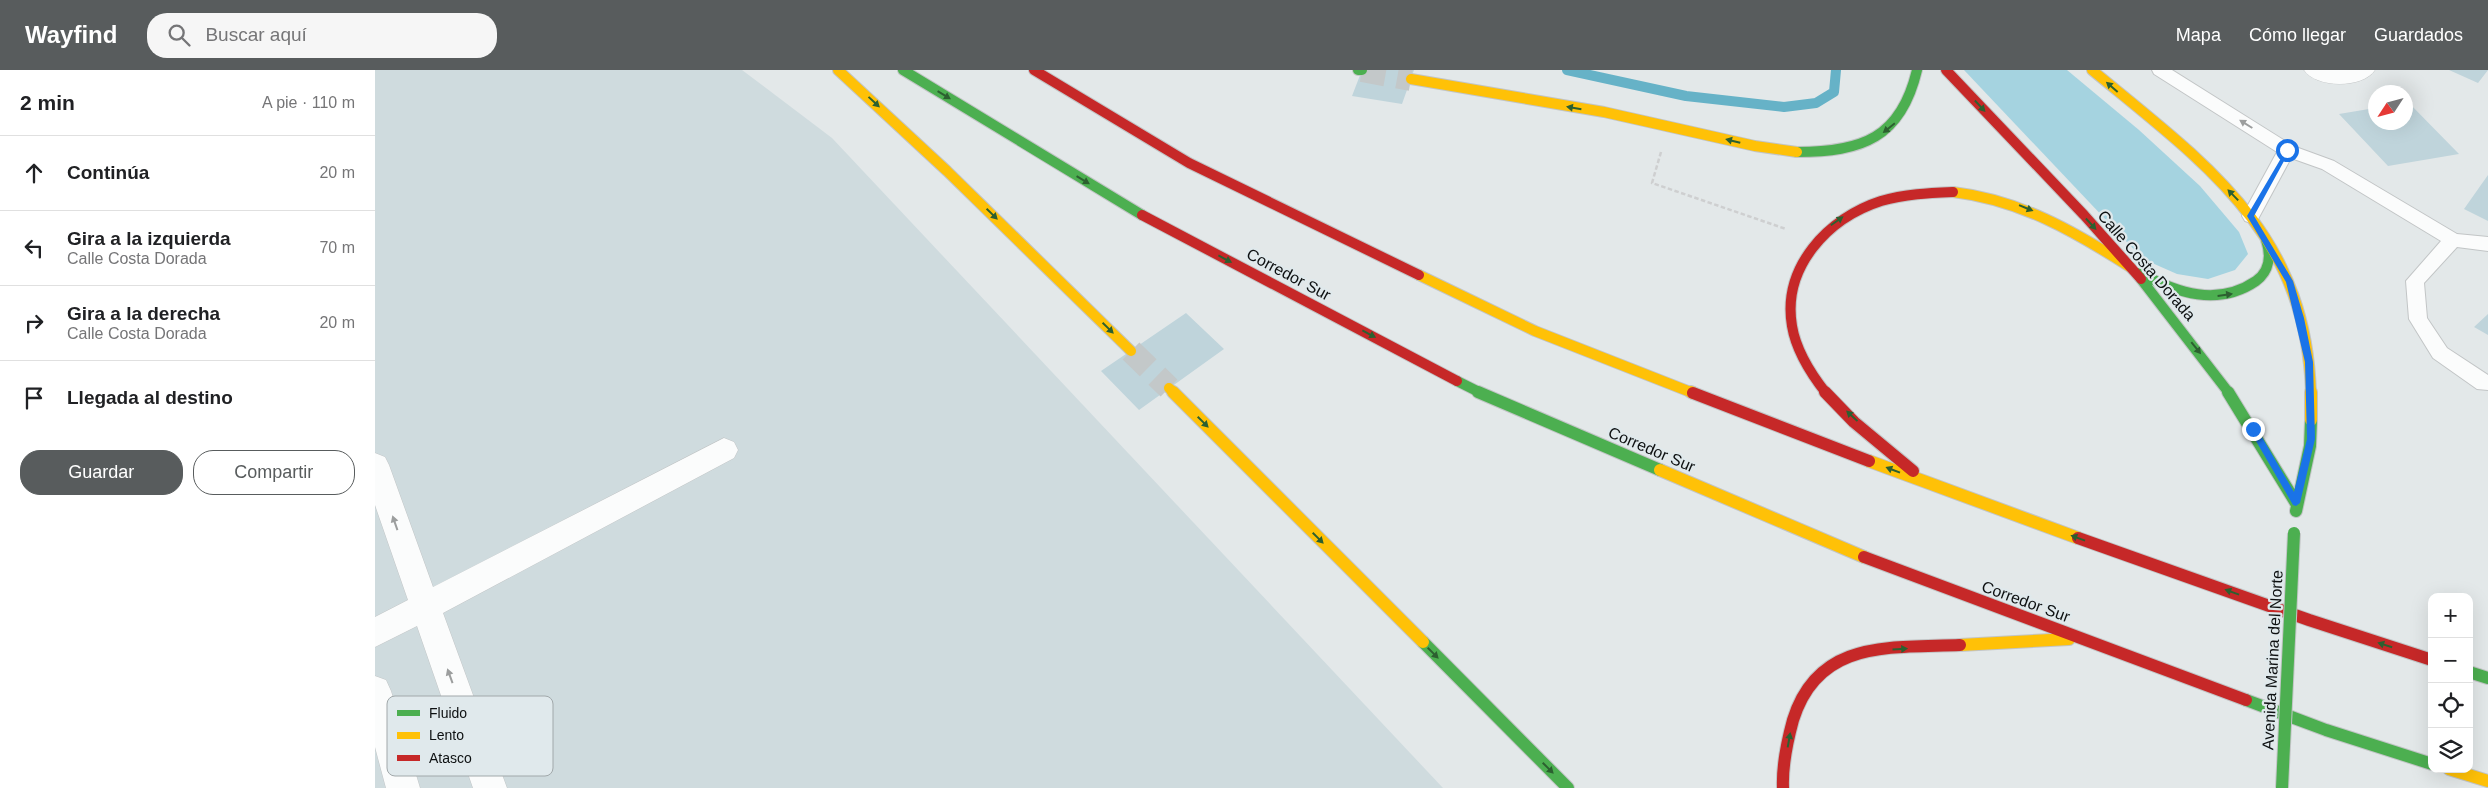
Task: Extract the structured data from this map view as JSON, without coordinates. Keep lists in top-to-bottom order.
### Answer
{
  "streets": {
    "main road": ["Calle Costa Dorada", "Corredor Sur", "Avenida Marina del Norte"]
  },
  "crossings": [
    ["Calle Costa Dorada", "Avenida Marina del Norte"]
  ],
  "one_way": ["Calle Costa Dorada"],
  "legend": ["Fluido", "Lento", "Atasco"],
  "north": "bottom left",
  "page": {
    "header": "Wayfind",
    "search": "Buscar aquí",
    "nav": ["Mapa", "Cómo llegar", "Guardados"],
    "heading": ["2 min", "A pie · 110 m"],
    "list": [
      ["Continúa", "20 m"],
      ["Gira a la izquierda", "Calle Costa Dorada", "70 m"],
      ["Gira a la derecha", "Calle Costa Dorada", "20 m"],
      "Llegada al destino"
    ],
    "buttons": ["Guardar", "Compartir"],
    "map_buttons": ["+", "−"]
  }
}
